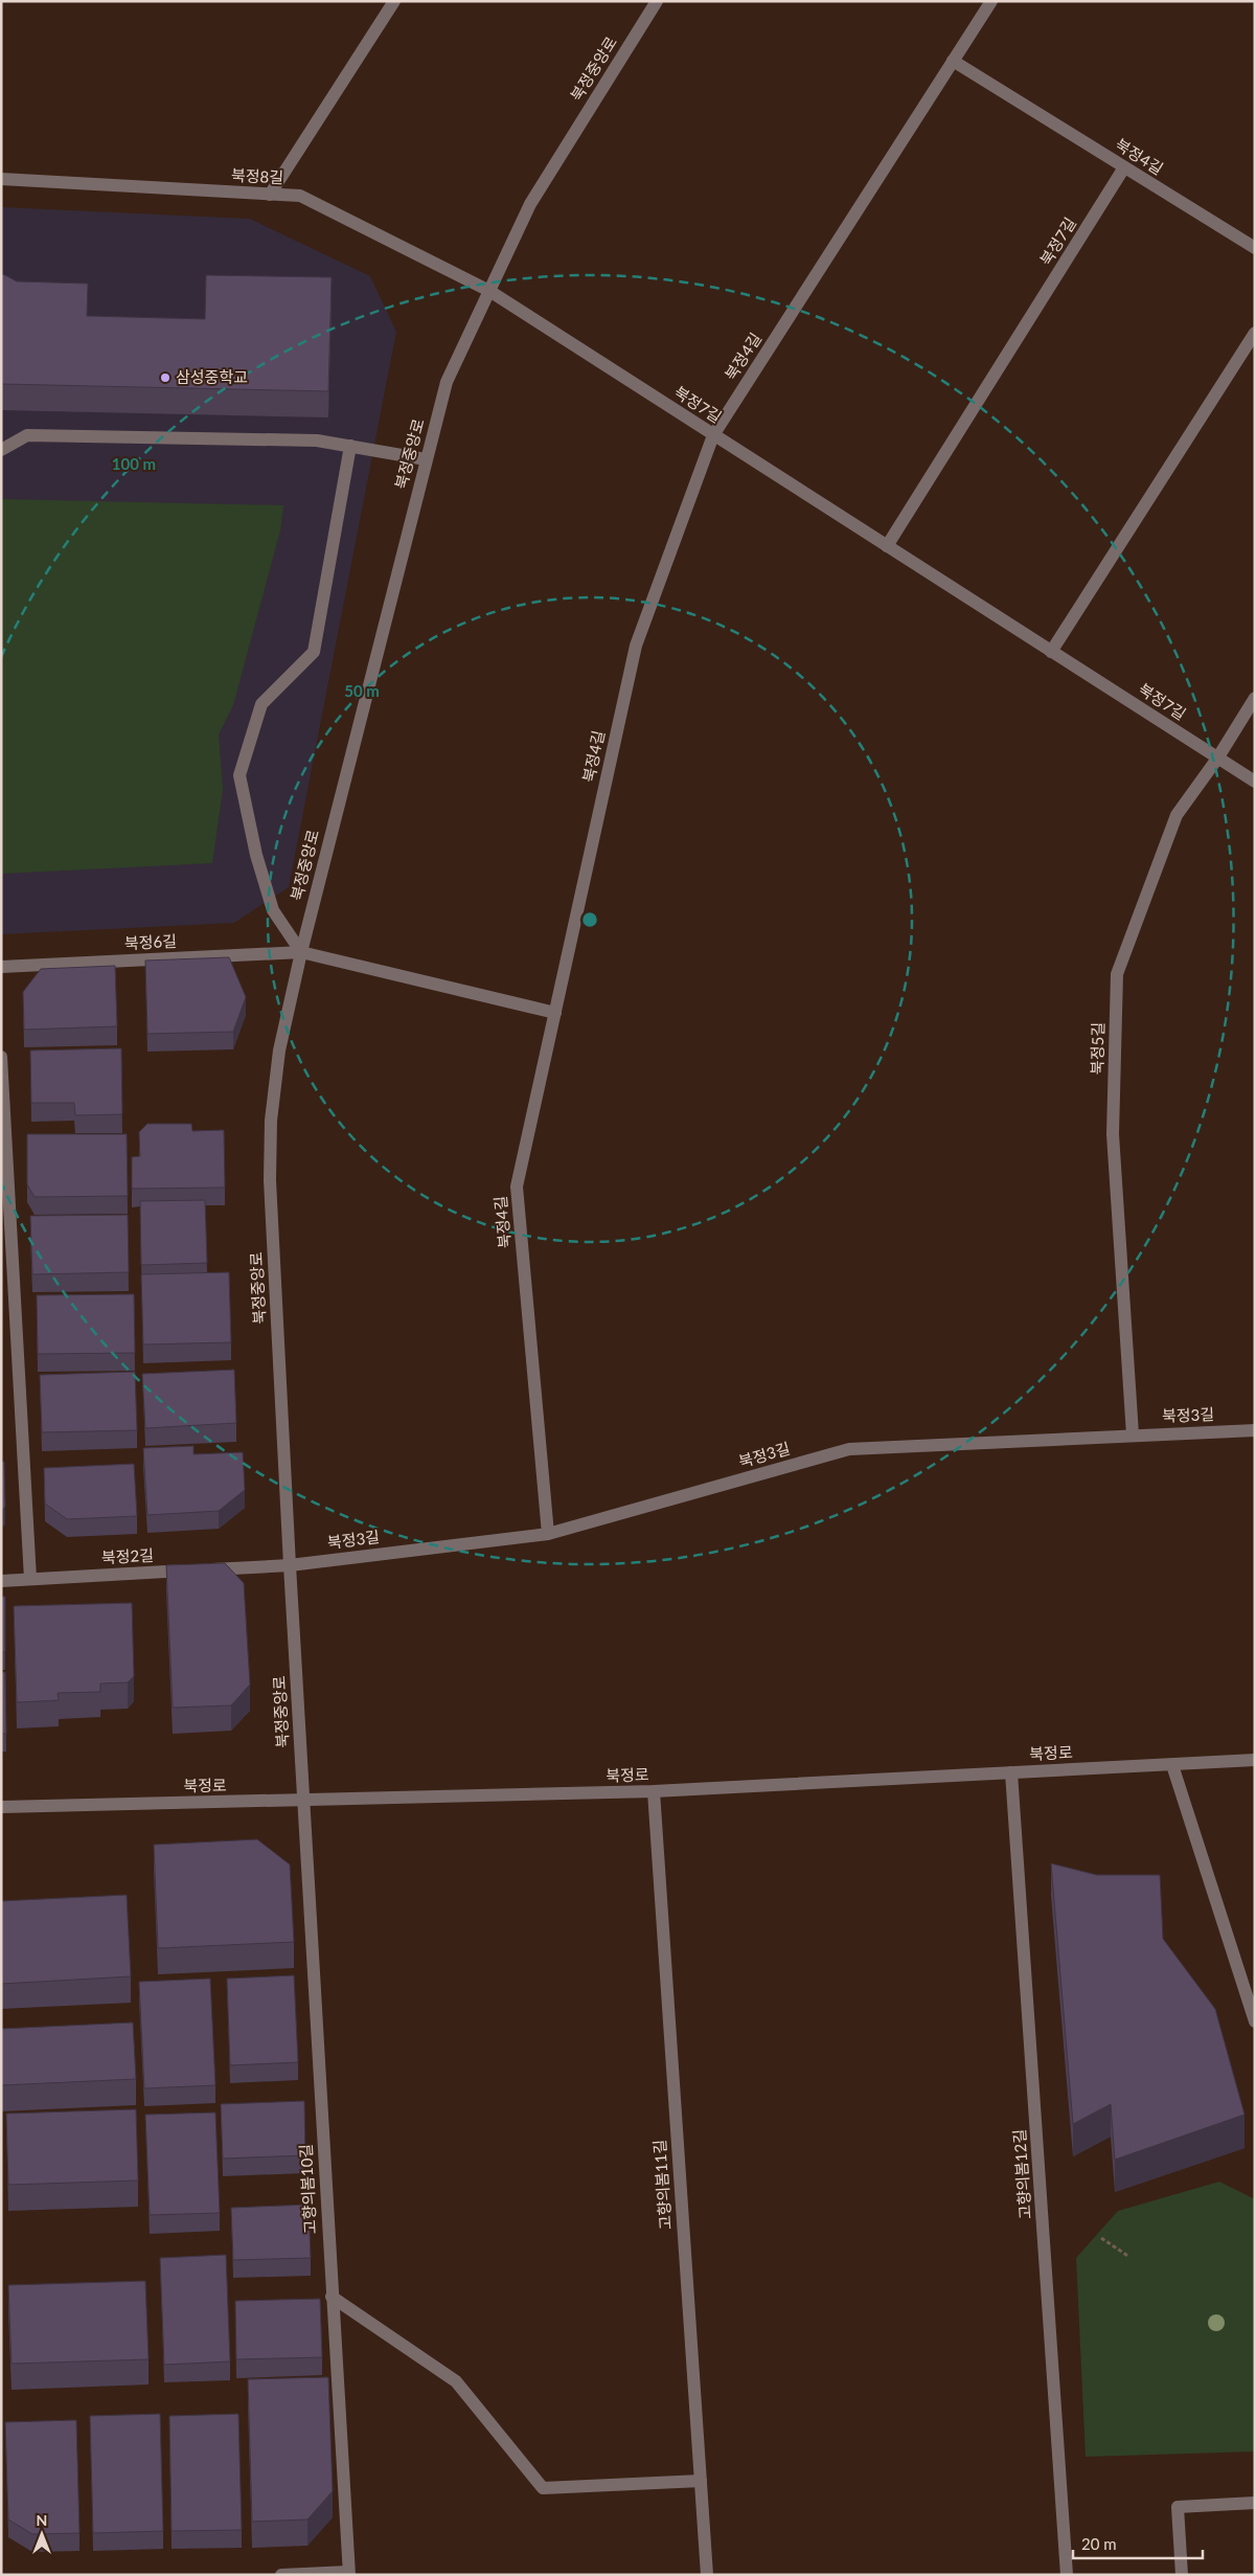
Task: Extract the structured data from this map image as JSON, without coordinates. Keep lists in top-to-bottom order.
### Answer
{
  "streets": {
    "street": [
      "북정중앙로",
      "북정4길",
      "북정8길",
      "북정7길",
      "북정6길",
      "북정5길",
      "북정3길",
      "북정2길",
      "북정로",
      "고향의봄12길",
      "고향의봄11길",
      "고향의봄10길"
    ]
  },
  "crossings": [
    ["북정중앙로", "북정8길"],
    ["북정중앙로", "북정7길"],
    ["북정중앙로", "북정6길"],
    ["북정중앙로", "북정3길"],
    ["북정중앙로", "북정2길"],
    ["북정중앙로", "북정로"],
    ["북정중앙로", "고향의봄10길"],
    ["북정4길", "북정7길"],
    ["북정4길", "북정6길"],
    ["북정4길", "북정3길"],
    ["북정8길", "북정7길"],
    ["북정7길", "북정5길"],
    ["북정5길", "북정3길"],
    ["북정3길", "북정2길"],
    ["북정로", "고향의봄12길"],
    ["북정로", "고향의봄11길"],
    ["북정로", "고향의봄10길"]
  ],
  "places": ["삼성중학교"],
  "scale_bar": "20 m",
  "north": "top",
  "rings": ["100 m", "50 m"]
}
